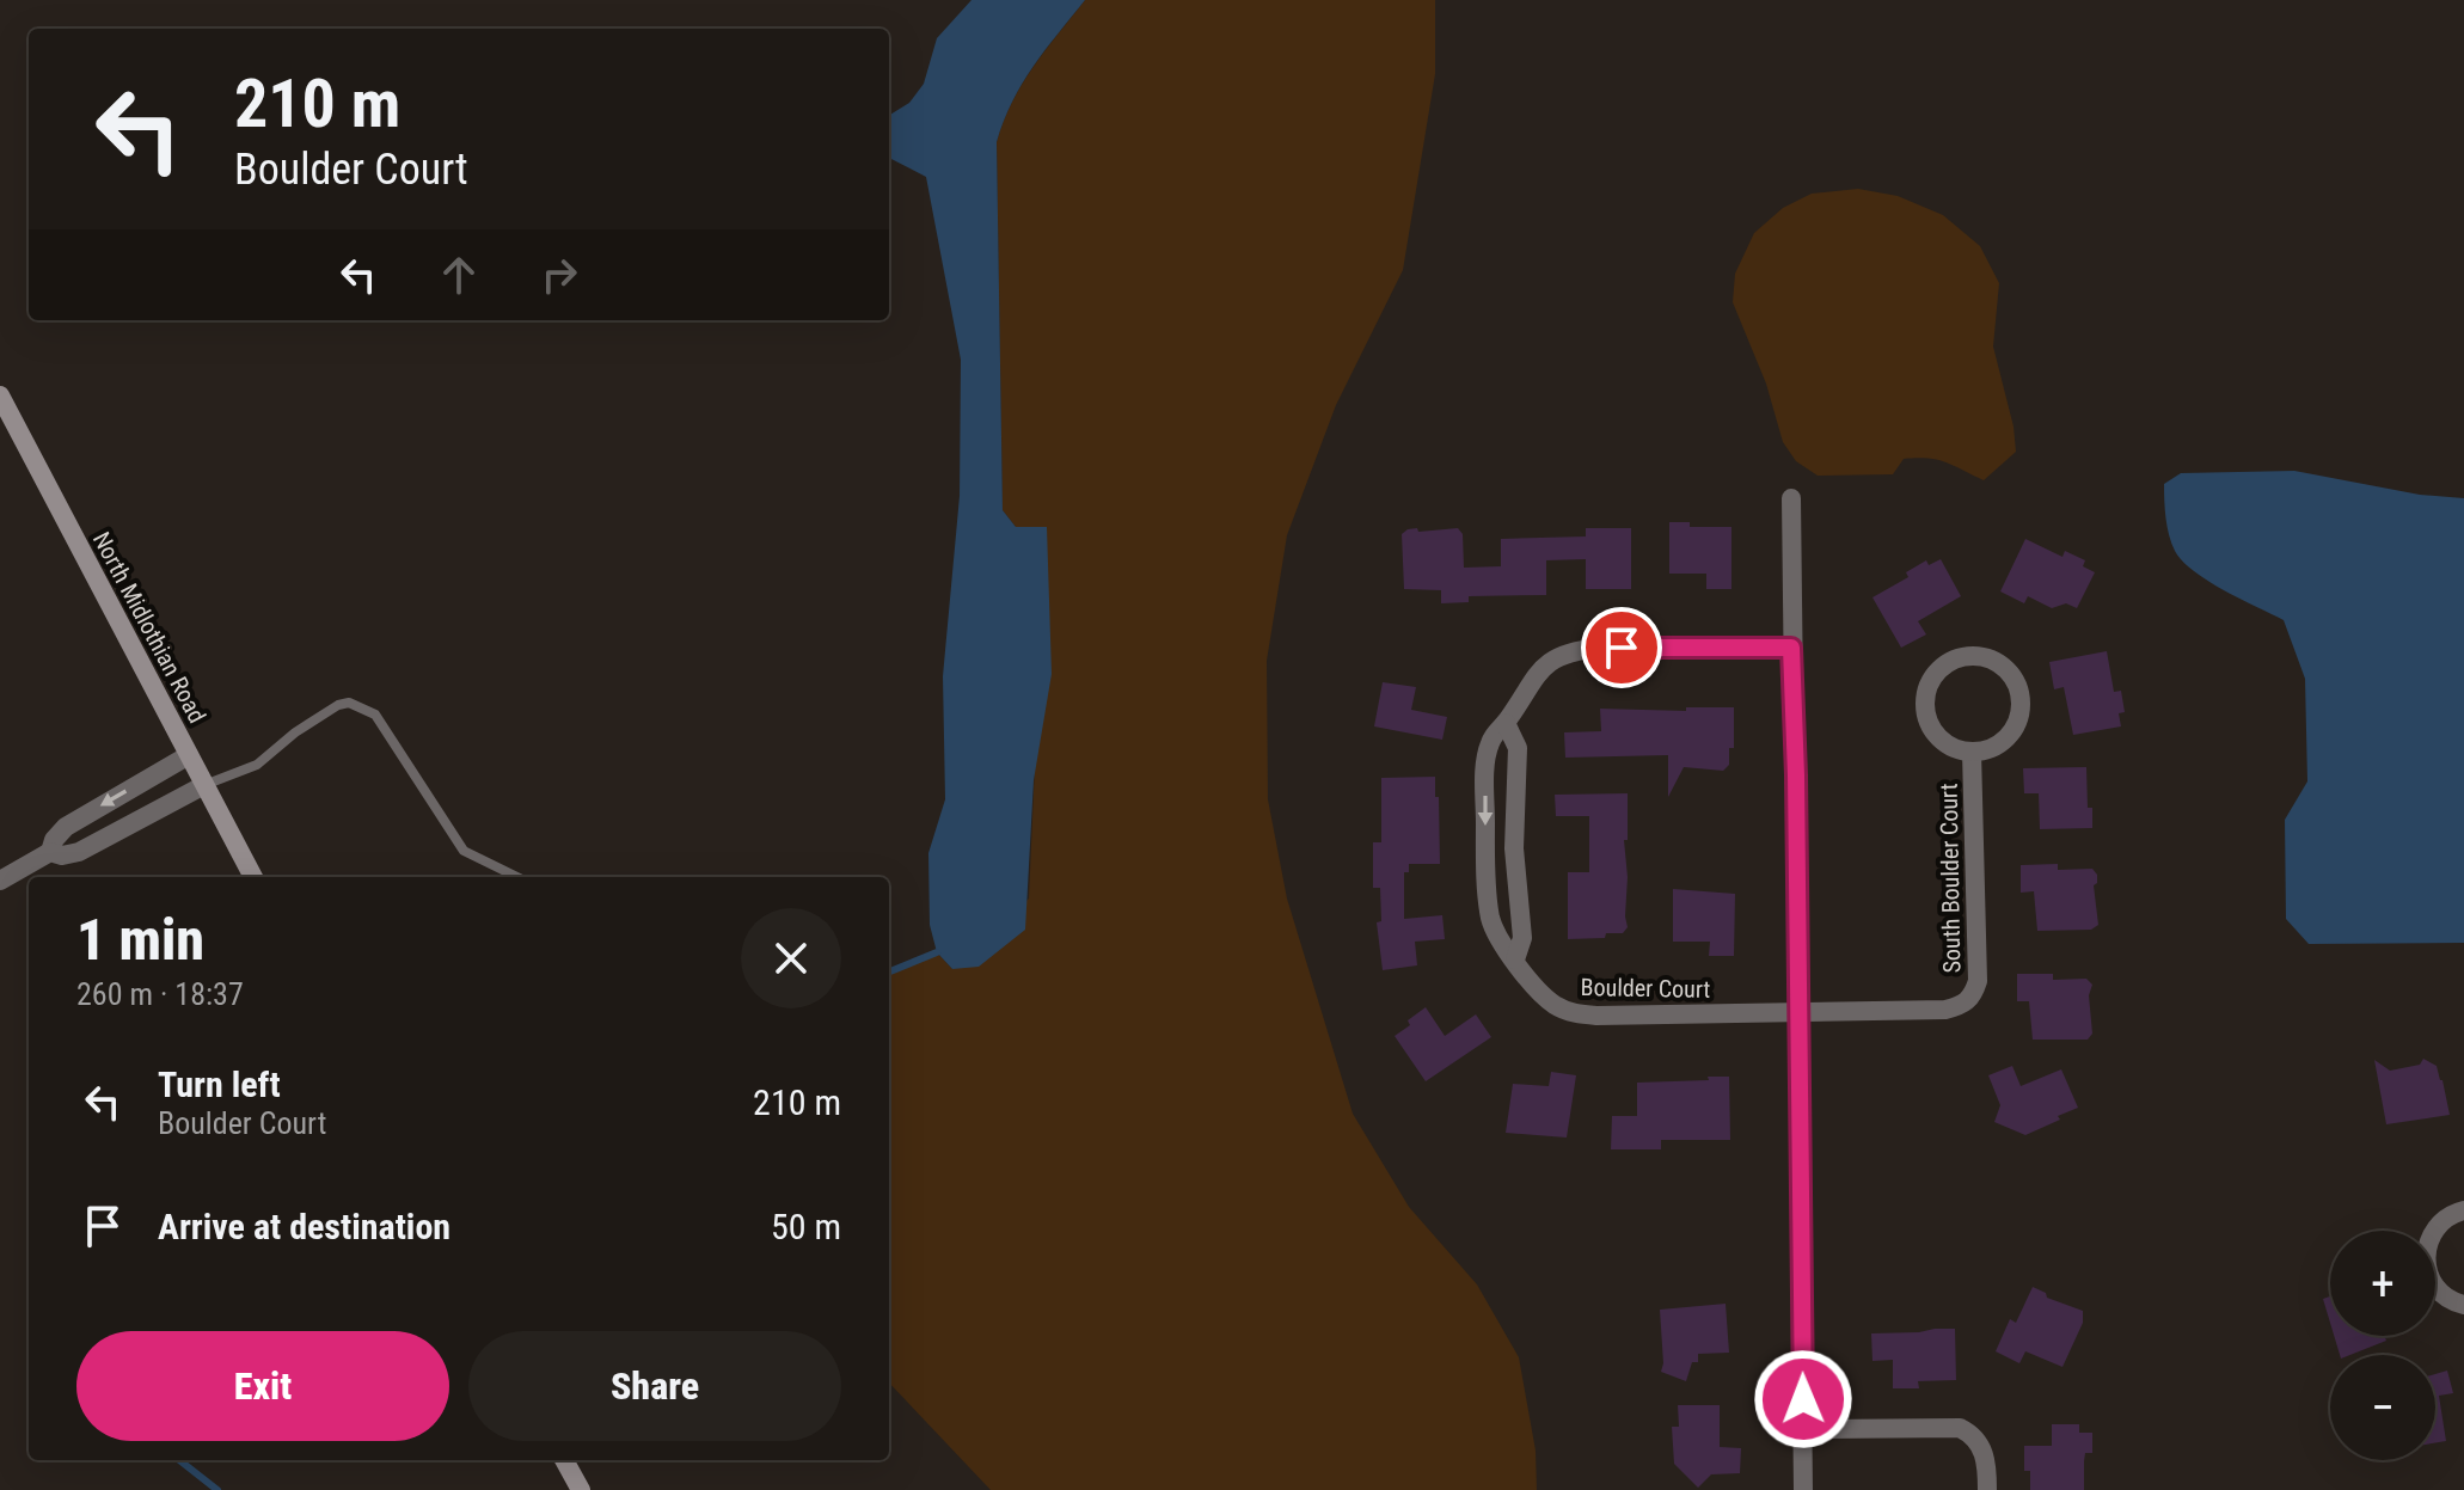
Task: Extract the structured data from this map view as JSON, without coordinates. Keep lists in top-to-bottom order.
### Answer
{
  "streets": {
    "main road": ["North Midlothian Road"],
    "street": ["South Boulder Court", "Boulder Court"]
  },
  "crossings": [
    ["South Boulder Court", "Boulder Court"]
  ],
  "page": {
    "turn": ["210 m", "Boulder Court"],
    "heading": ["1 min", "260 m · 18:37"],
    "list": [
      {
        "name": "Turn left",
        "note": "Boulder Court",
        "value": "210 m"
      },
      {
        "name": "Arrive at destination",
        "value": "50 m"
      }
    ],
    "map_buttons": ["+", "−"],
    "buttons": ["Exit", "Share"]
  }
}
